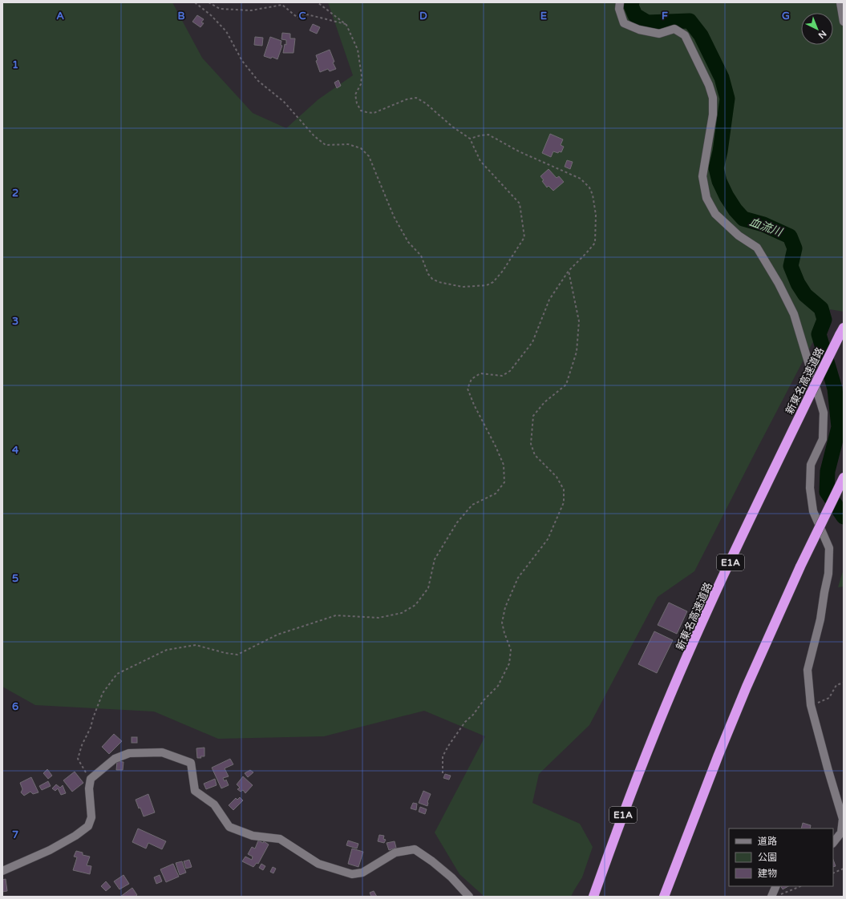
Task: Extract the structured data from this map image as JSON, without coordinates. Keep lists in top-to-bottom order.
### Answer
{
  "streets": {
    "highway": ["新東名高速道路", "E1A"]
  },
  "water": ["血流川"],
  "legend": ["道路", "公園", "建物"],
  "north": "bottom right",
  "grid": {
    "columns": [
      "A",
      "B",
      "C",
      "D",
      "E",
      "F",
      "G"
    ],
    "rows": [
      "1",
      "2",
      "3",
      "4",
      "5",
      "6",
      "7"
    ]
  }
}
